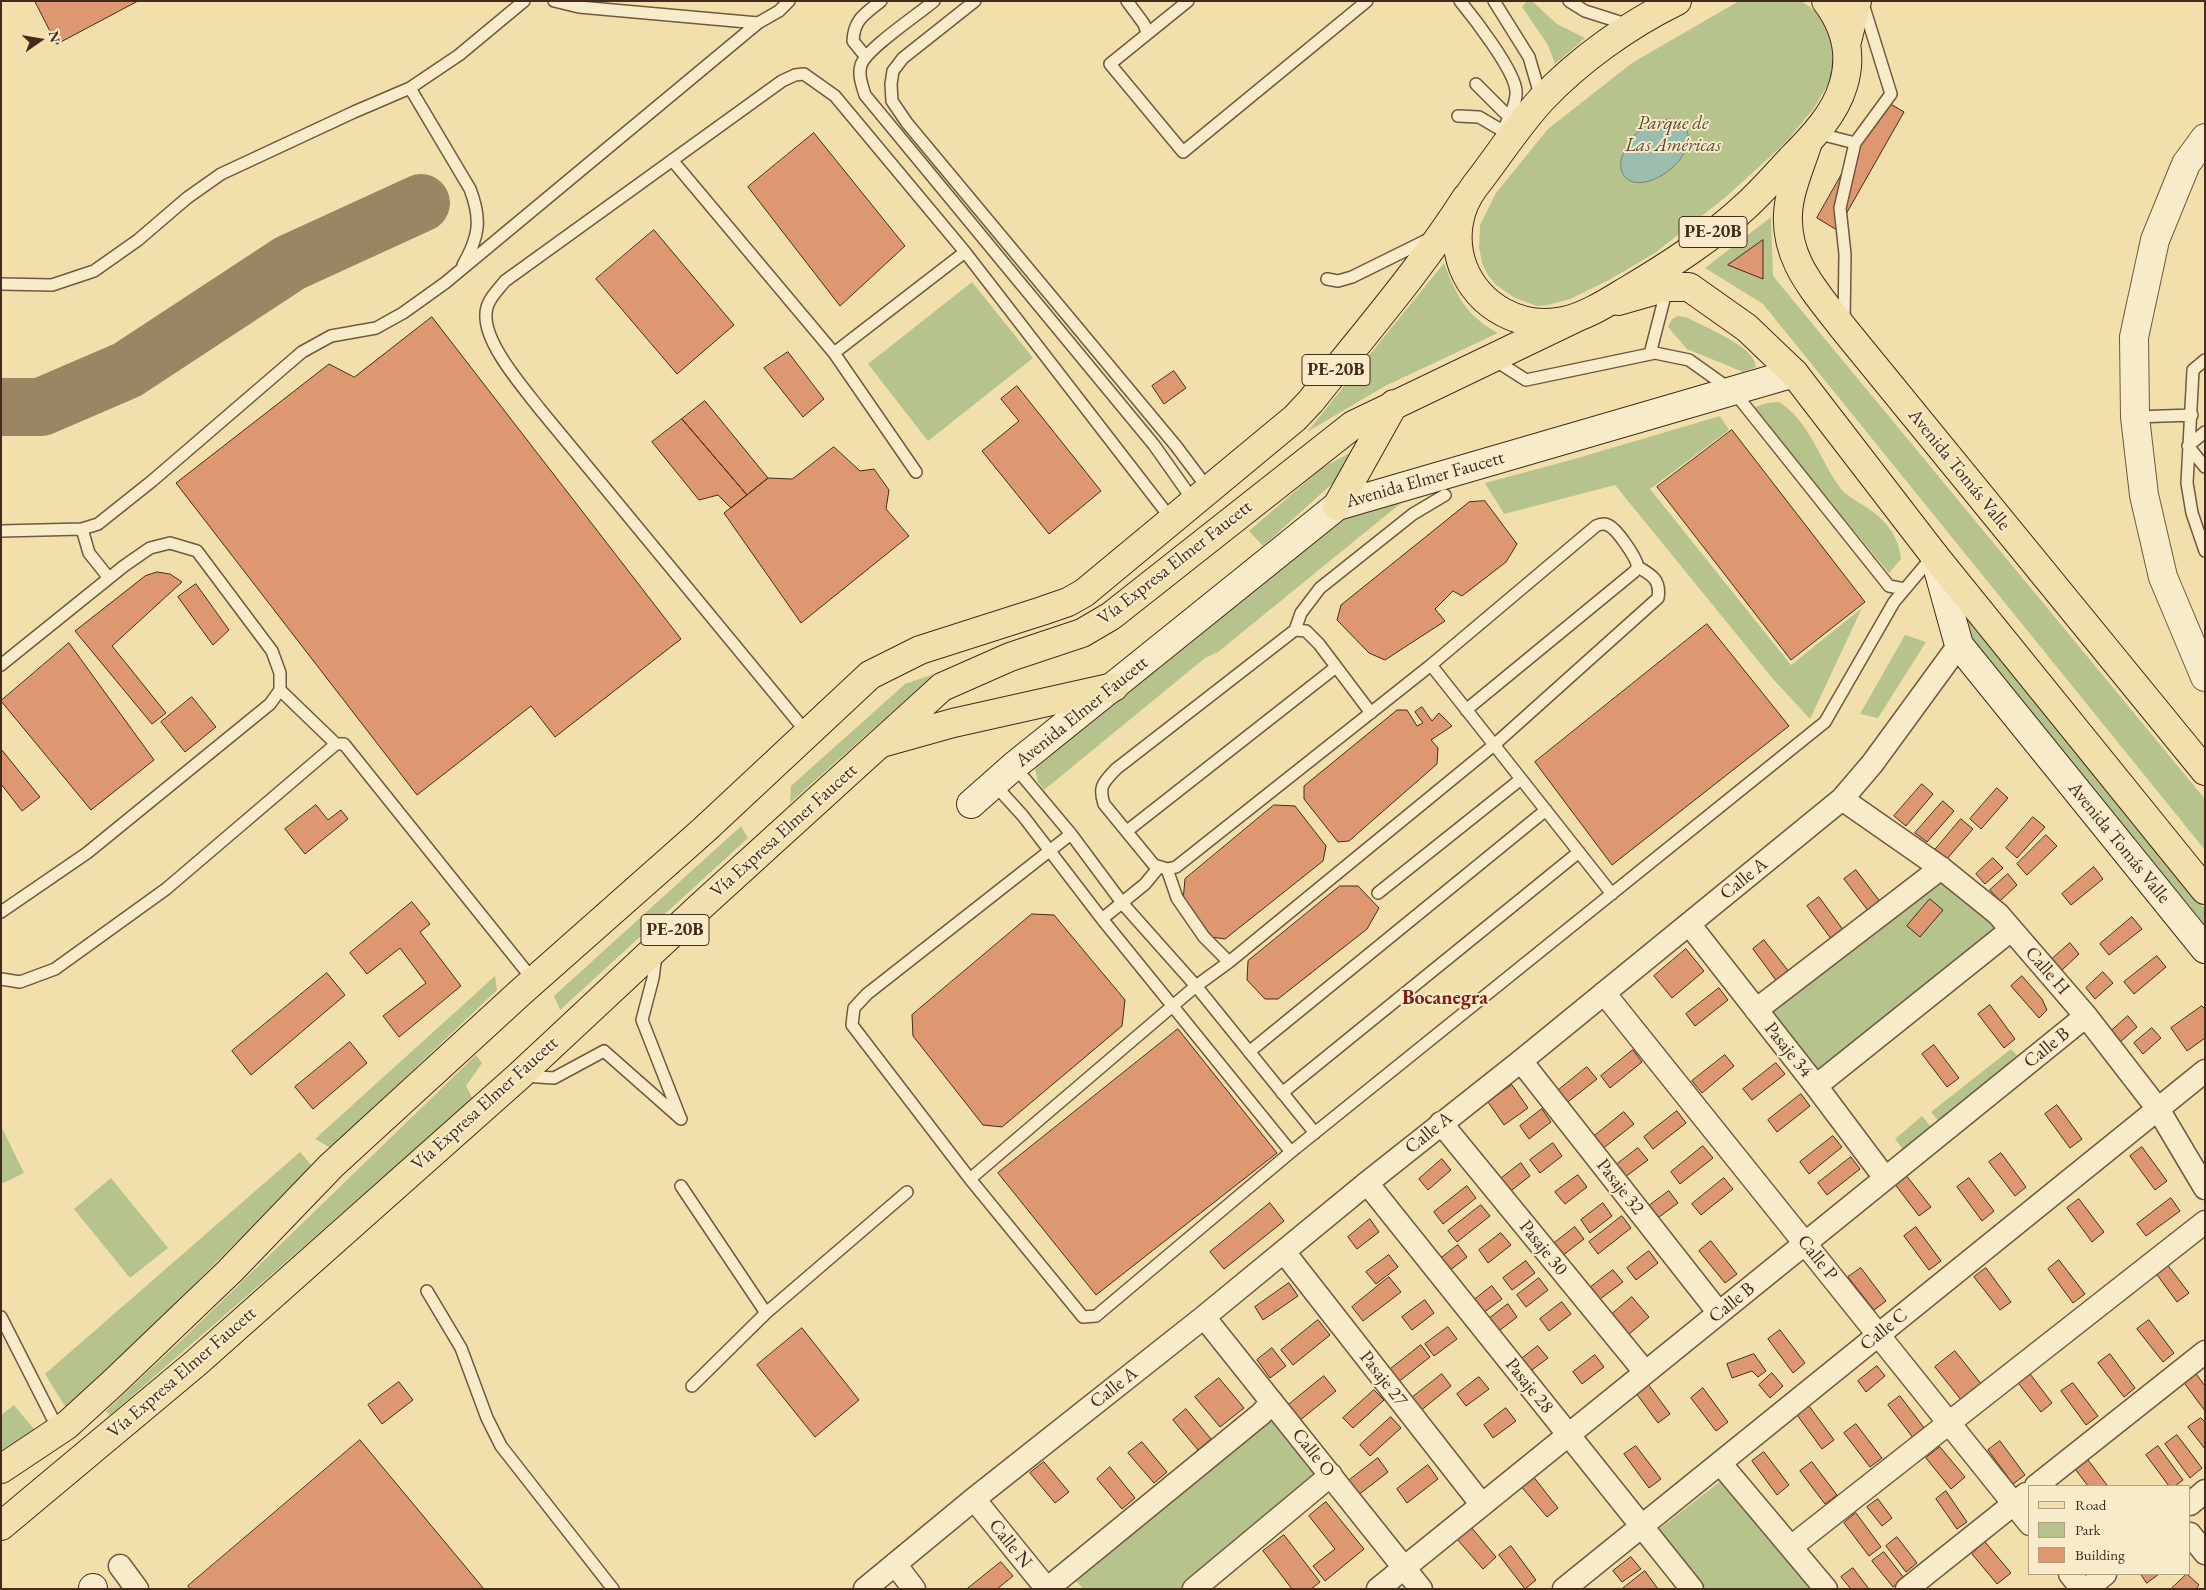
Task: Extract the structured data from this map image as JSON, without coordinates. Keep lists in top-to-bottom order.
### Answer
{
  "streets": {
    "main road": [
      "PE-20B",
      "Avenida Tomás Valle",
      "Avenida Elmer Faucett",
      "Vía Expresa Elmer Faucett"
    ],
    "street": [
      "Calle A",
      "Calle H",
      "Calle B",
      "Pasaje 34",
      "Pasaje 32",
      "Pasaje 30",
      "Calle P",
      "Calle C",
      "Pasaje 27",
      "Pasaje 28",
      "Calle O",
      "Calle N"
    ]
  },
  "crossings": [
    ["PE-20B", "Avenida Tomás Valle"],
    ["PE-20B", "Vía Expresa Elmer Faucett"],
    ["Avenida Tomás Valle", "Avenida Elmer Faucett"],
    ["Avenida Tomás Valle", "Calle A"],
    ["Calle A", "Calle H"],
    ["Calle A", "Pasaje 34"],
    ["Calle A", "Pasaje 32"],
    ["Calle A", "Pasaje 30"],
    ["Calle A", "Calle P"],
    ["Calle A", "Pasaje 27"],
    ["Calle A", "Pasaje 28"],
    ["Calle A", "Calle O"],
    ["Calle A", "Calle N"],
    ["Calle H", "Calle B"],
    ["Calle H", "Calle C"],
    ["Calle B", "Pasaje 34"],
    ["Calle B", "Pasaje 32"],
    ["Calle B", "Pasaje 30"],
    ["Calle B", "Calle P"],
    ["Calle B", "Pasaje 27"],
    ["Calle B", "Pasaje 28"],
    ["Calle B", "Calle O"],
    ["Calle P", "Calle C"],
    ["Calle C", "Pasaje 28"]
  ],
  "districts": ["Bocanegra"],
  "parks": ["Parque de Las Américas"],
  "legend": ["Road", "Park", "Building"],
  "north": "right"
}
